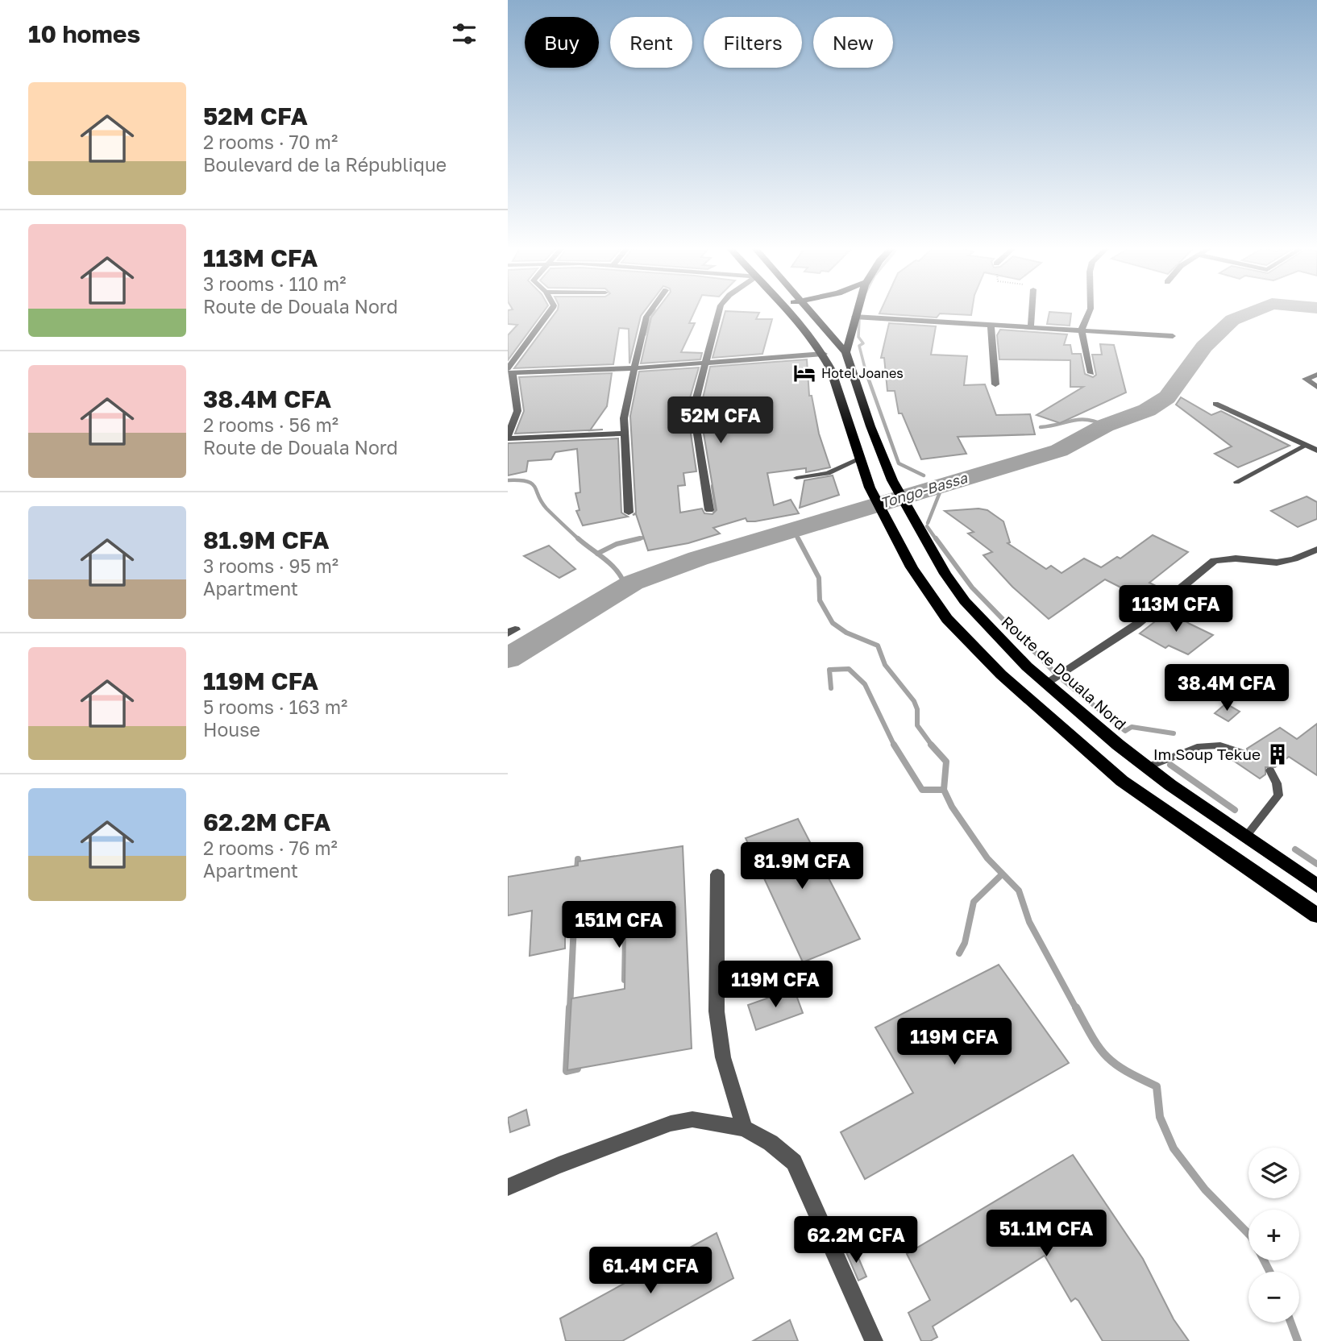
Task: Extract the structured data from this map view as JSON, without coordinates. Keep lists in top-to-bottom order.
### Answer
{
  "streets": {
    "main road": ["Route de Douala Nord"]
  },
  "water": ["Tongo-Bassa"],
  "places": {
    "hotel": ["Hotel Joanes"],
    "building": ["Im Soup Tekue"]
  },
  "page": {
    "heading": "10 homes",
    "chip": [
      "Buy",
      "Rent",
      "Filters",
      "New"
    ],
    "list": [
      {
        "name": "52M CFA",
        "note": "2 rooms · 70 m² · Boulevard de la République"
      },
      {
        "name": "113M CFA",
        "note": "3 rooms · 110 m² · Route de Douala Nord"
      },
      {
        "name": "38.4M CFA",
        "note": "2 rooms · 56 m² · Route de Douala Nord"
      },
      {
        "name": "81.9M CFA",
        "note": "3 rooms · 95 m² · Apartment"
      },
      {
        "name": "119M CFA",
        "note": "5 rooms · 163 m² · House"
      },
      {
        "name": "62.2M CFA",
        "note": "2 rooms · 76 m² · Apartment"
      }
    ],
    "price": [
      "52M CFA",
      "113M CFA",
      "38.4M CFA",
      "81.9M CFA",
      "151M CFA",
      "119M CFA",
      "119M CFA",
      "51.1M CFA",
      "62.2M CFA",
      "61.4M CFA"
    ],
    "map_buttons": ["+", "−"]
  }
}
